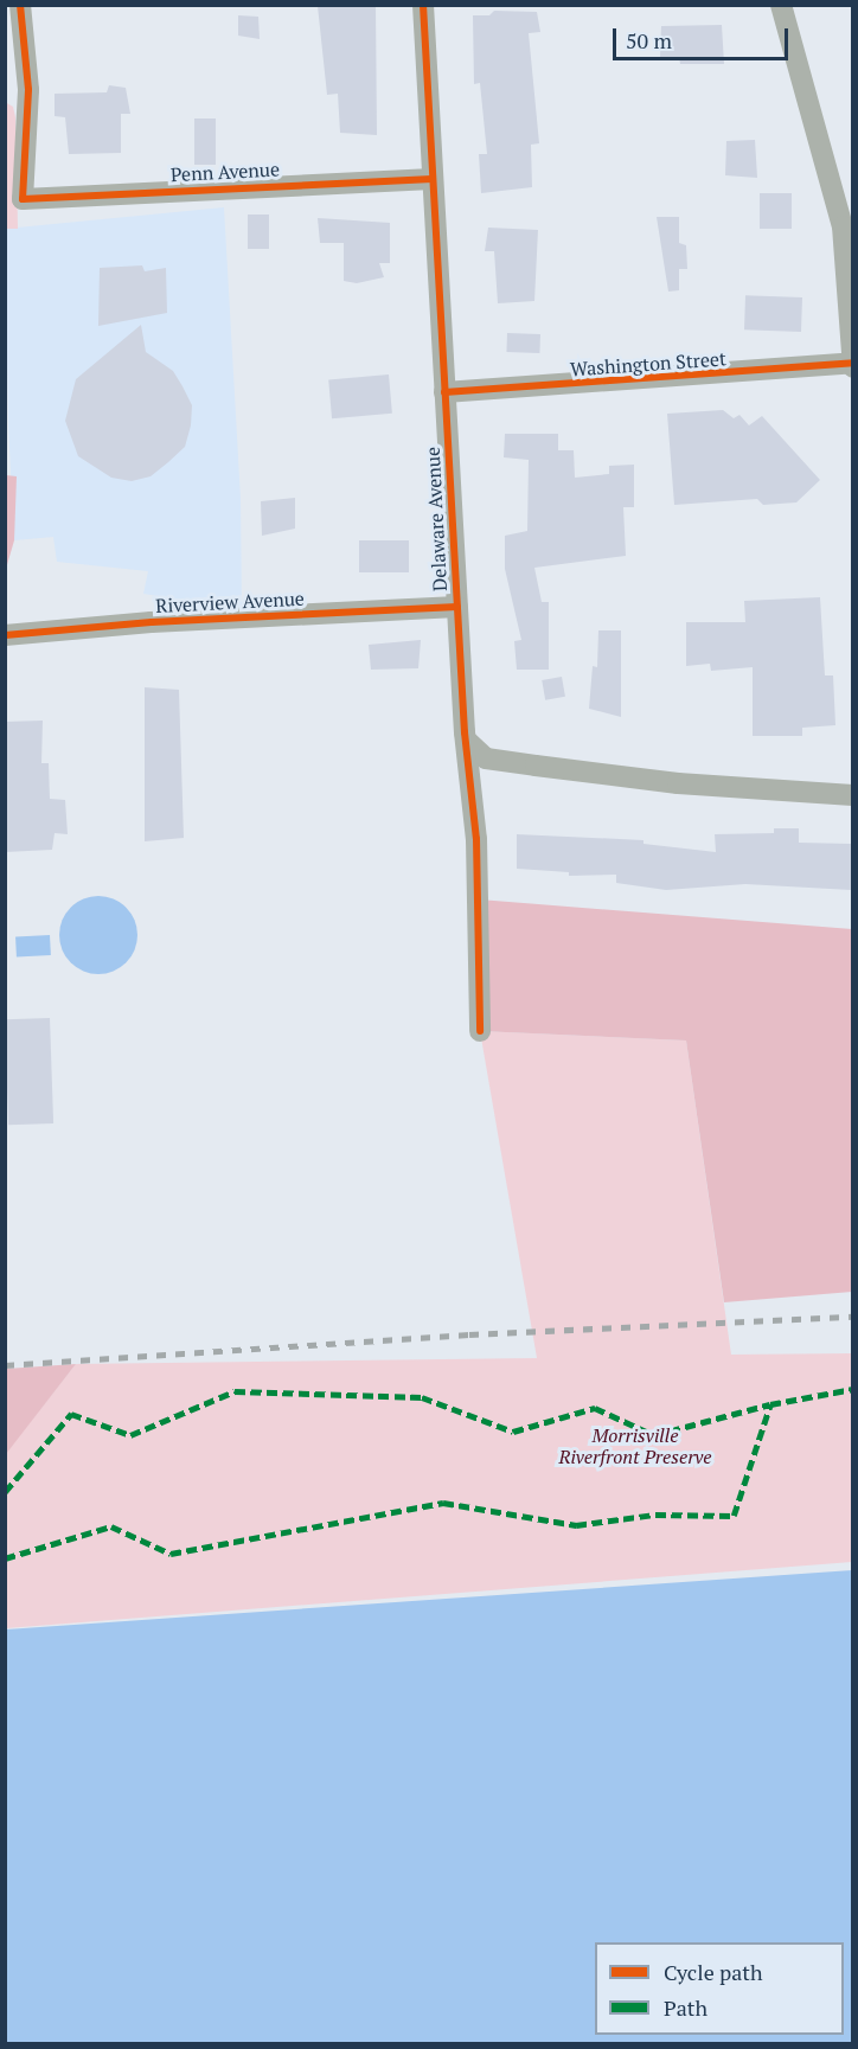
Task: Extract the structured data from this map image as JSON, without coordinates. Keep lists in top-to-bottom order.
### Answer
{
  "streets": {
    "street": [
      "Penn Avenue",
      "Washington Street",
      "Delaware Avenue",
      "Riverview Avenue"
    ]
  },
  "crossings": [
    ["Penn Avenue", "Delaware Avenue"],
    ["Washington Street", "Delaware Avenue"],
    ["Delaware Avenue", "Riverview Avenue"]
  ],
  "parks": ["Morrisville Riverfront Preserve"],
  "legend": ["Cycle path", "Path"],
  "scale_bar": "50 m"
}
